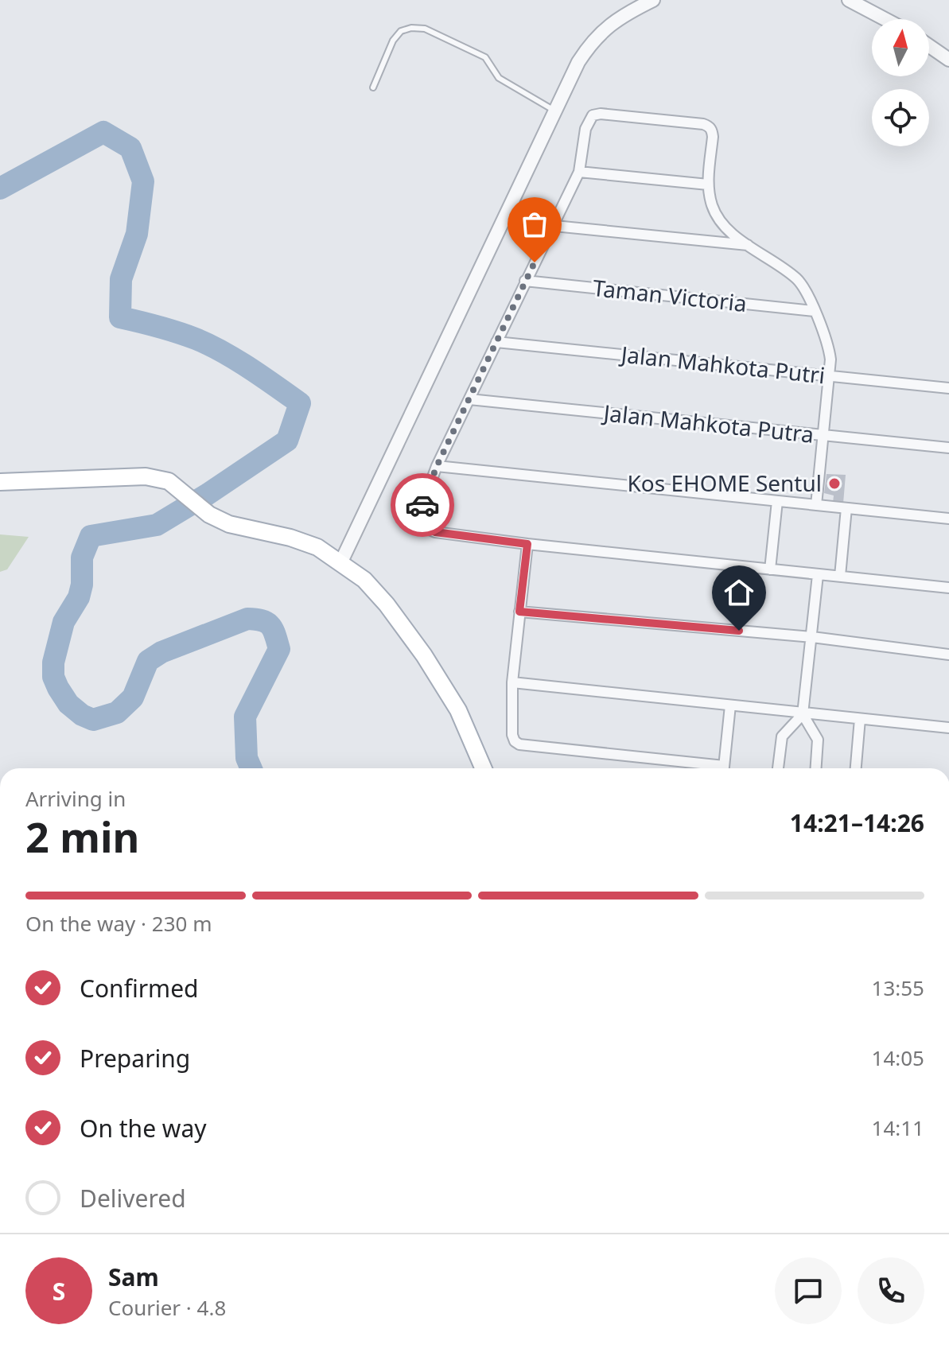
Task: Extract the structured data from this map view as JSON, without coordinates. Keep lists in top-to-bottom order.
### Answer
{
  "streets": {
    "street": ["Taman Victoria", "Jalan Mahkota Putri", "Jalan Mahkota Putra"]
  },
  "places": ["Kos EHOME Sentul"],
  "north": "top",
  "page": {
    "heading": ["2 min", "Arriving in", "14:21–14:26"],
    "panel": ["Sam", "Courier · 4.8"],
    "bar": "On the way · 230 m",
    "list": [
      ["Confirmed", "13:55"],
      ["Preparing", "14:05"],
      ["On the way", "14:11"],
      "Delivered"
    ],
    "round": "S"
  }
}
